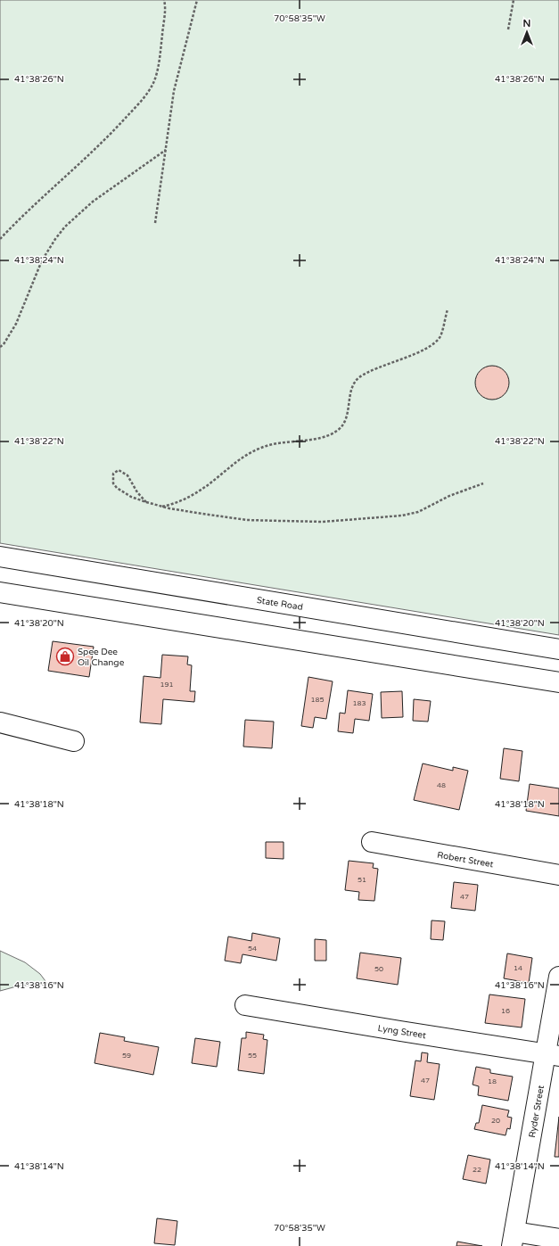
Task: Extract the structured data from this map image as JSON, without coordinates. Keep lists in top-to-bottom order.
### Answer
{
  "streets": {
    "main road": [
      "State Road",
      "Robert Street",
      "Lyng Street",
      "Ryder Street"
    ]
  },
  "crossings": [
    ["Lyng Street", "Ryder Street"]
  ],
  "places": {
    "shop": ["Spee Dee Oil Change"]
  },
  "house_numbers": [
    "191",
    "185",
    "183",
    "48",
    "51",
    "47",
    "54",
    "14",
    "50",
    "16",
    "59",
    "55",
    "47",
    "18",
    "20",
    "22"
  ],
  "north": "top",
  "coordinates": [
    "70°58'35\"W",
    "41°38'26\"N",
    "41°38'24\"N",
    "41°38'22\"N",
    "41°38'20\"N",
    "41°38'18\"N",
    "41°38'16\"N",
    "41°38'14\"N"
  ]
}
